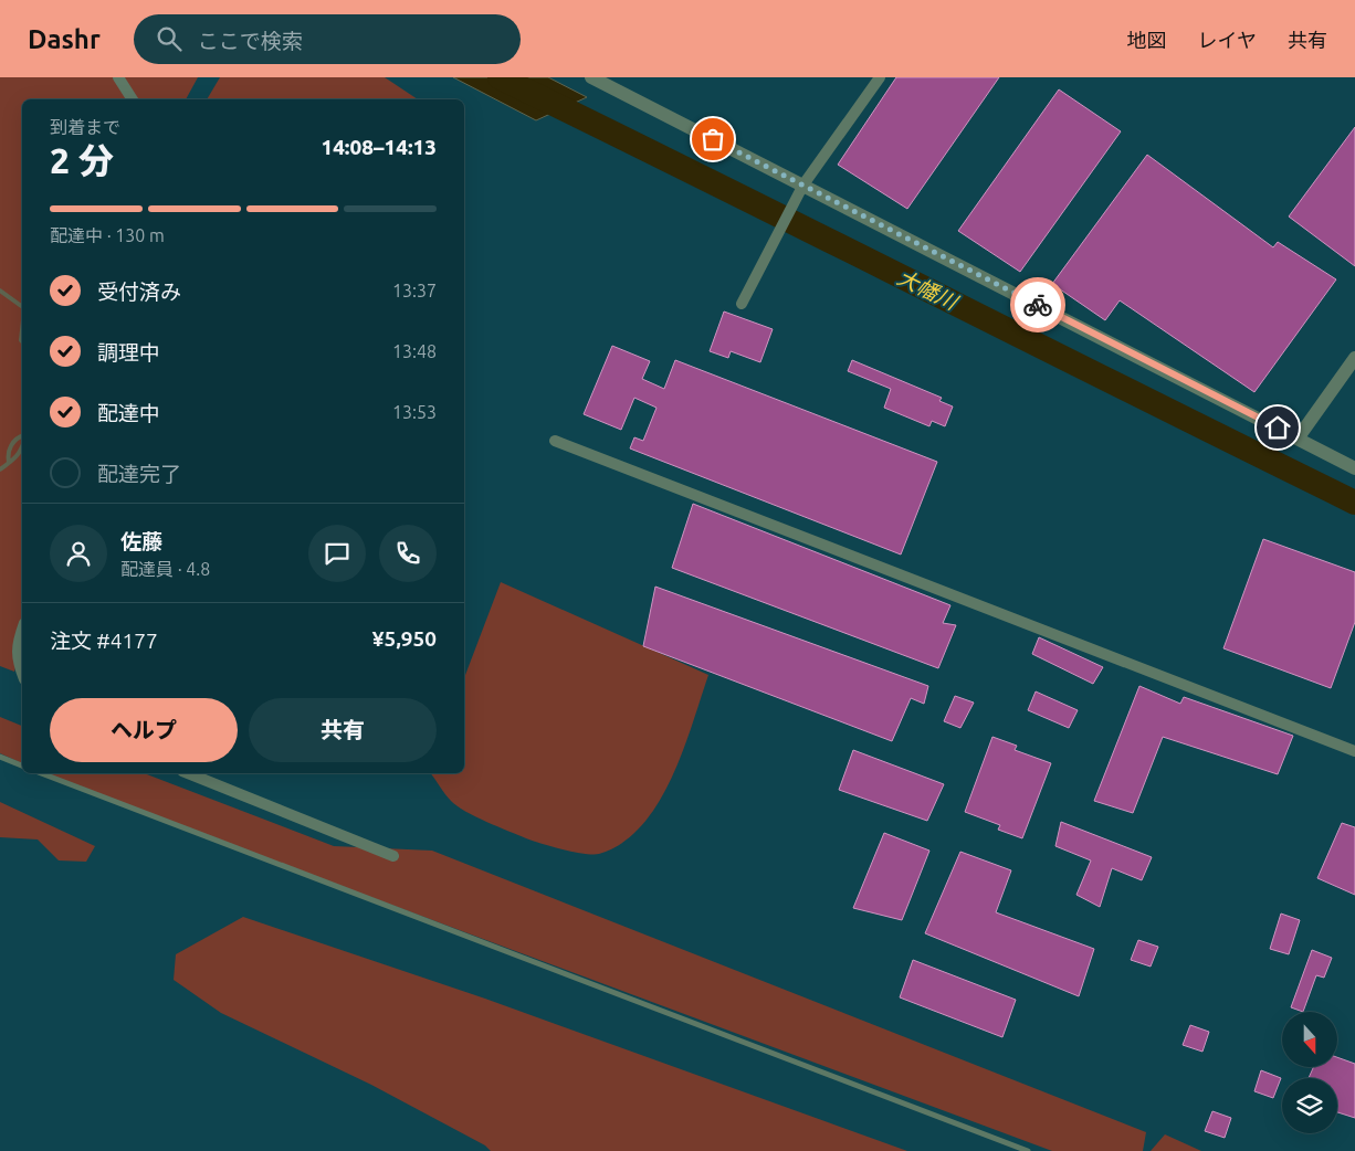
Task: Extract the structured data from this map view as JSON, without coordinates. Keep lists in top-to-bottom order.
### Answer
{
  "water": ["大幡川"],
  "north": "bottom",
  "page": {
    "header": "Dashr",
    "search": "ここで検索",
    "nav": ["地図", "レイヤ", "共有"],
    "heading": ["2 分", "到着まで", "14:08–14:13"],
    "panel": [
      "佐藤",
      "配達員 · 4.8",
      "注文 #4177",
      "¥5,950"
    ],
    "bar": "配達中 · 130 m",
    "list": [
      ["受付済み", "13:37"],
      ["調理中", "13:48"],
      ["配達中", "13:53"],
      "配達完了"
    ],
    "buttons": ["ヘルプ", "共有"]
  }
}
